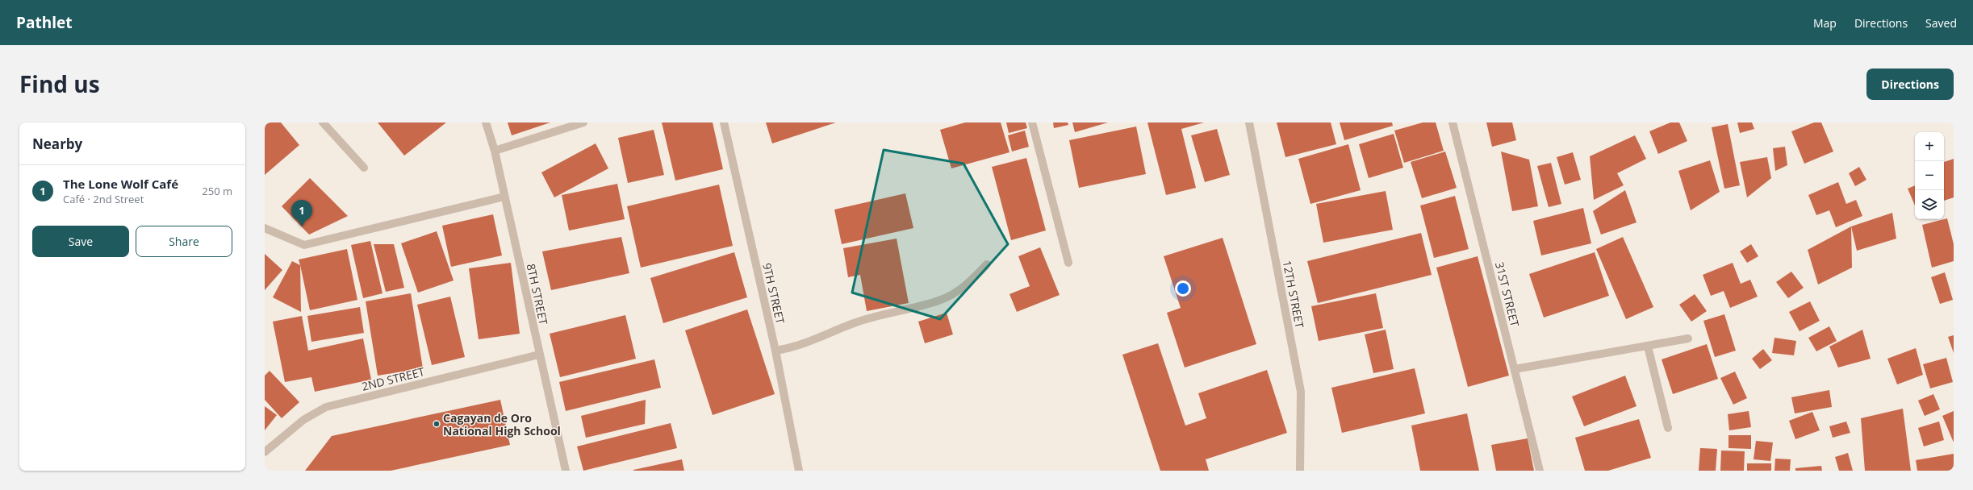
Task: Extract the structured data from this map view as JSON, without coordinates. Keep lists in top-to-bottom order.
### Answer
{
  "streets": {
    "street": [
      "9TH STREET",
      "8TH STREET",
      "12TH STREET",
      "31ST STREET",
      "2ND STREET"
    ]
  },
  "crossings": [
    ["8TH STREET", "2ND STREET"]
  ],
  "places": ["Cagayan de Oro National High School"],
  "page": {
    "header": "Pathlet",
    "nav": ["Map", "Directions", "Saved"],
    "title": "Find us",
    "buttons": [
      "Directions",
      ["Save", "Share"]
    ],
    "heading": "Nearby",
    "map_buttons": ["+", "−"],
    "list": [
      {
        "mark": "1",
        "name": "The Lone Wolf Café",
        "note": "Café · 2nd Street",
        "value": "250 m"
      }
    ],
    "pins": "1"
  }
}
